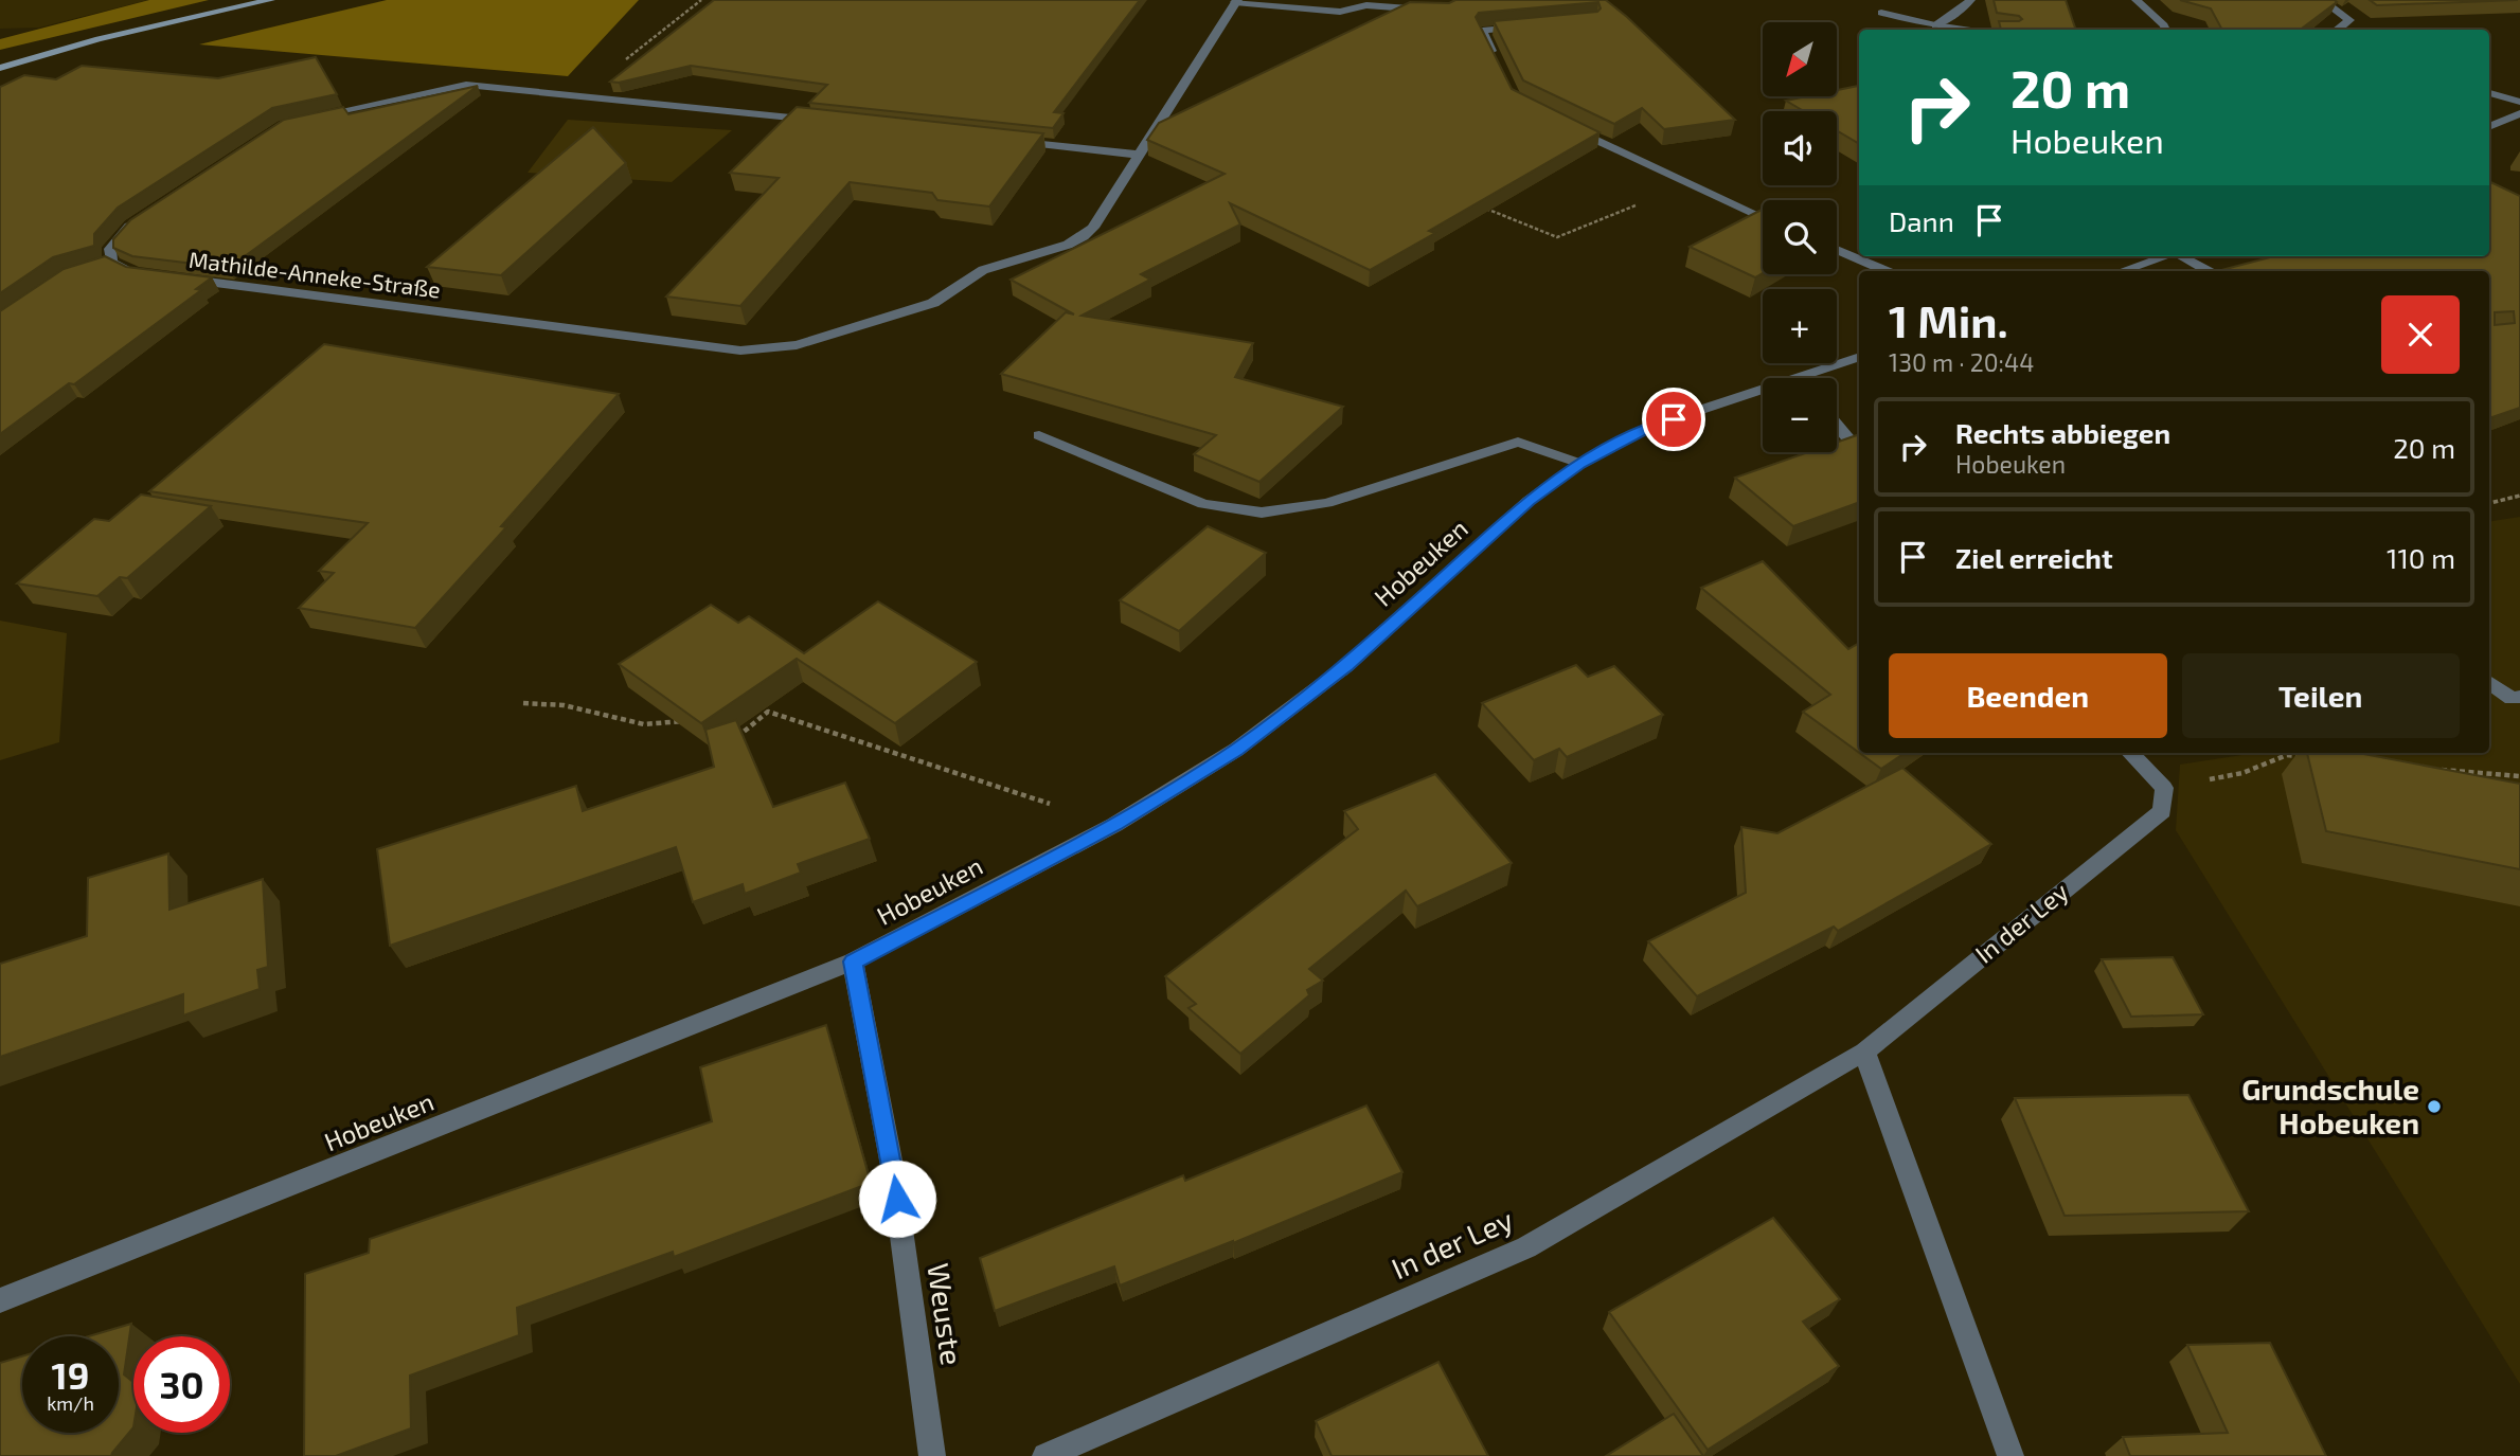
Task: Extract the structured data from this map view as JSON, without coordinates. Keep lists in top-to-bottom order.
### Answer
{
  "streets": {
    "street": [
      "Mathilde-Anneke-Straße",
      "Hobeuken",
      "In der Ley",
      "Weuste"
    ]
  },
  "crossings": [
    ["Hobeuken", "Weuste"]
  ],
  "places": ["Grundschule Hobeuken"],
  "north": "bottom left",
  "page": {
    "map_buttons": ["+", "−"],
    "turn": ["20 m", "Hobeuken"],
    "then": "Dann",
    "heading": ["1 Min.", "130 m · 20:44"],
    "list": [
      {
        "name": "Rechts abbiegen",
        "note": "Hobeuken",
        "value": "20 m"
      },
      {
        "name": "Ziel erreicht",
        "value": "110 m"
      }
    ],
    "buttons": ["Beenden", "Teilen"],
    "speed": "19 km/h",
    "limit": "30"
  }
}
